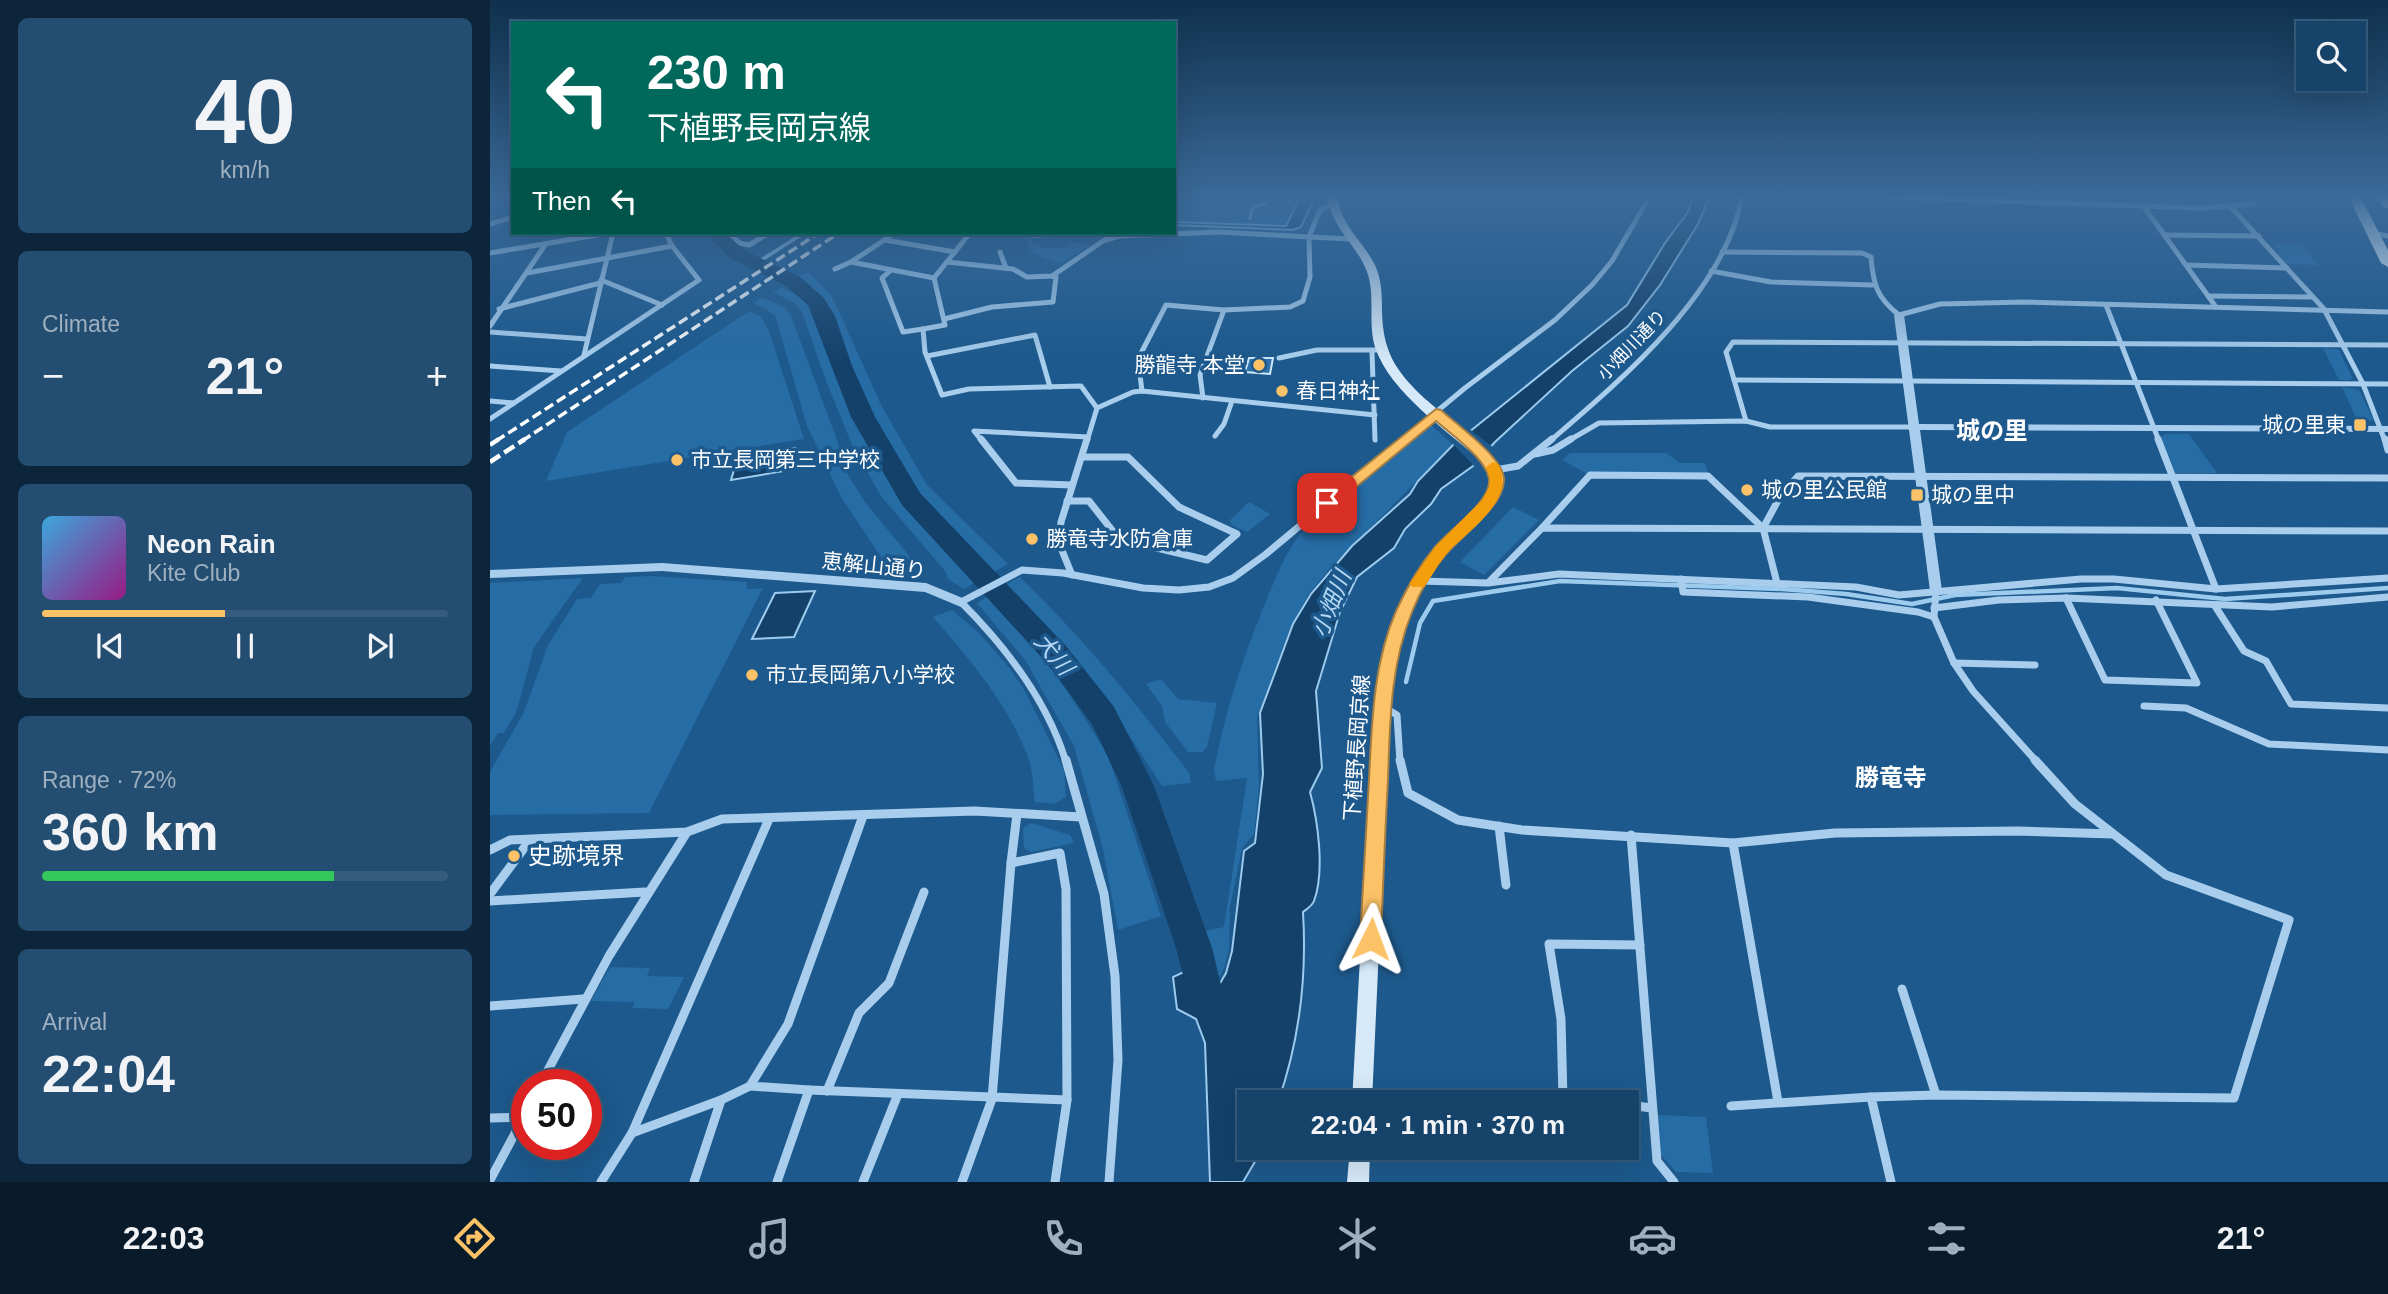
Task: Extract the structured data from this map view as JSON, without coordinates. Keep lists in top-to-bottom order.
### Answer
{
  "streets": {
    "main road": ["下植野長岡京線"],
    "street": ["小畑川通り", "恵解山通り"]
  },
  "crossings": [
    ["小畑川通り", "下植野長岡京線"]
  ],
  "districts": ["城の里", "勝竜寺"],
  "water": ["小畑川", "犬川"],
  "places": {
    "other": [
      "勝龍寺 本堂",
      "春日神社",
      "市立長岡第三中学校",
      "城の里公民館",
      "勝竜寺水防倉庫",
      "市立長岡第八小学校",
      "史跡境界"
    ],
    "transit": ["城の里東", "城の里中"]
  },
  "page": {
    "tile": [
      ["40", "km/h"],
      "Climate",
      ["Range · 72%", "360 km"],
      ["Arrival", "22:04"]
    ],
    "turn": ["230 m", "下植野長岡京線"],
    "then": "Then",
    "heat": ["−", "21°", "+"],
    "song": ["Neon Rain", "Kite Club"],
    "limit": "50",
    "trip": "22:04 · 1 min · 370 m",
    "tabs": ["22:03", "21°"]
  }
}
